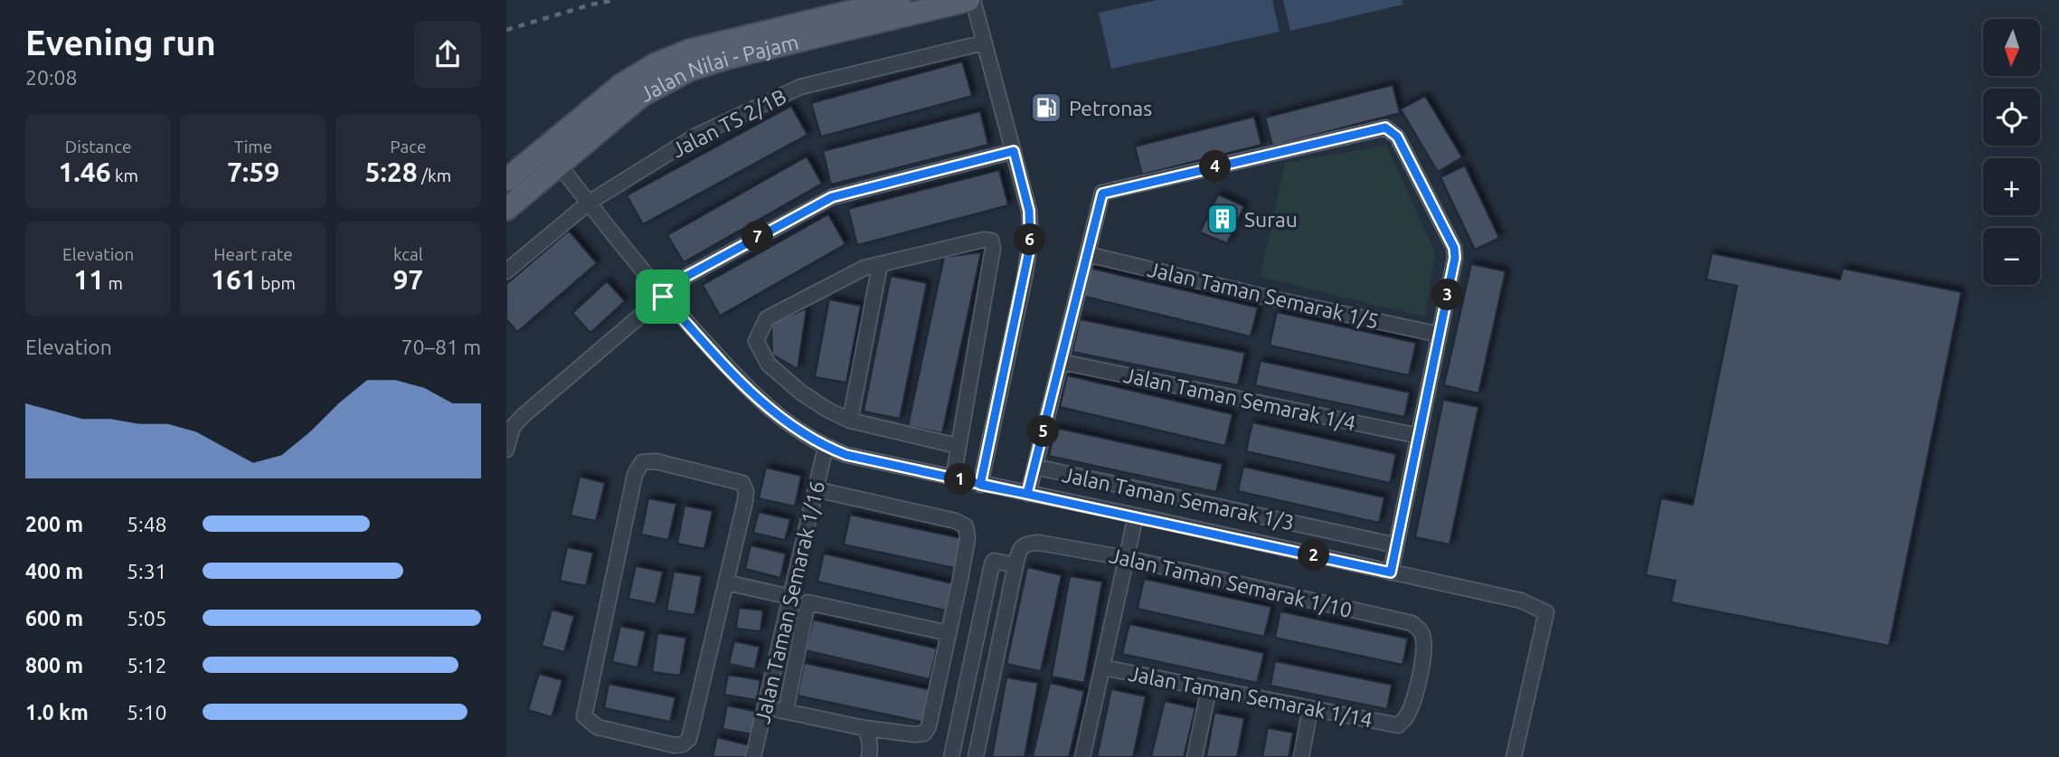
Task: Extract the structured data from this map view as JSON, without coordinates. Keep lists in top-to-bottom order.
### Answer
{
  "streets": {
    "main road": ["Jalan Nilai - Pajam"],
    "street": [
      "Jalan TS 2/1B",
      "Jalan Taman Semarak 1/5",
      "Jalan Taman Semarak 1/4",
      "Jalan Taman Semarak 1/3",
      "Jalan Taman Semarak 1/10",
      "Jalan Taman Semarak 1/16",
      "Jalan Taman Semarak 1/14"
    ]
  },
  "crossings": [
    ["Jalan Taman Semarak 1/10", "Jalan Taman Semarak 1/14"]
  ],
  "places": {
    "fuel station": ["Petronas"],
    "building": ["Surau"]
  },
  "north": "bottom",
  "page": {
    "heading": ["Evening run", "20:08"],
    "map_buttons": ["+", "−"],
    "stats": [
      ["Distance", "1.46 km"],
      ["Time", "7:59"],
      ["Pace", "5:28 /km"],
      ["Elevation", "11 m"],
      ["Heart rate", "161 bpm"],
      ["kcal", "97"]
    ],
    "pins": [
      "4",
      "7",
      "6",
      "3",
      "5",
      "1",
      "2"
    ],
    "chart": ["Elevation", "70–81 m"],
    "list": [
      {
        "name": "200 m",
        "note": "5:48"
      },
      {
        "name": "400 m",
        "note": "5:31"
      },
      {
        "name": "600 m",
        "note": "5:05"
      },
      {
        "name": "800 m",
        "note": "5:12"
      },
      {
        "name": "1.0 km",
        "note": "5:10"
      }
    ]
  }
}
